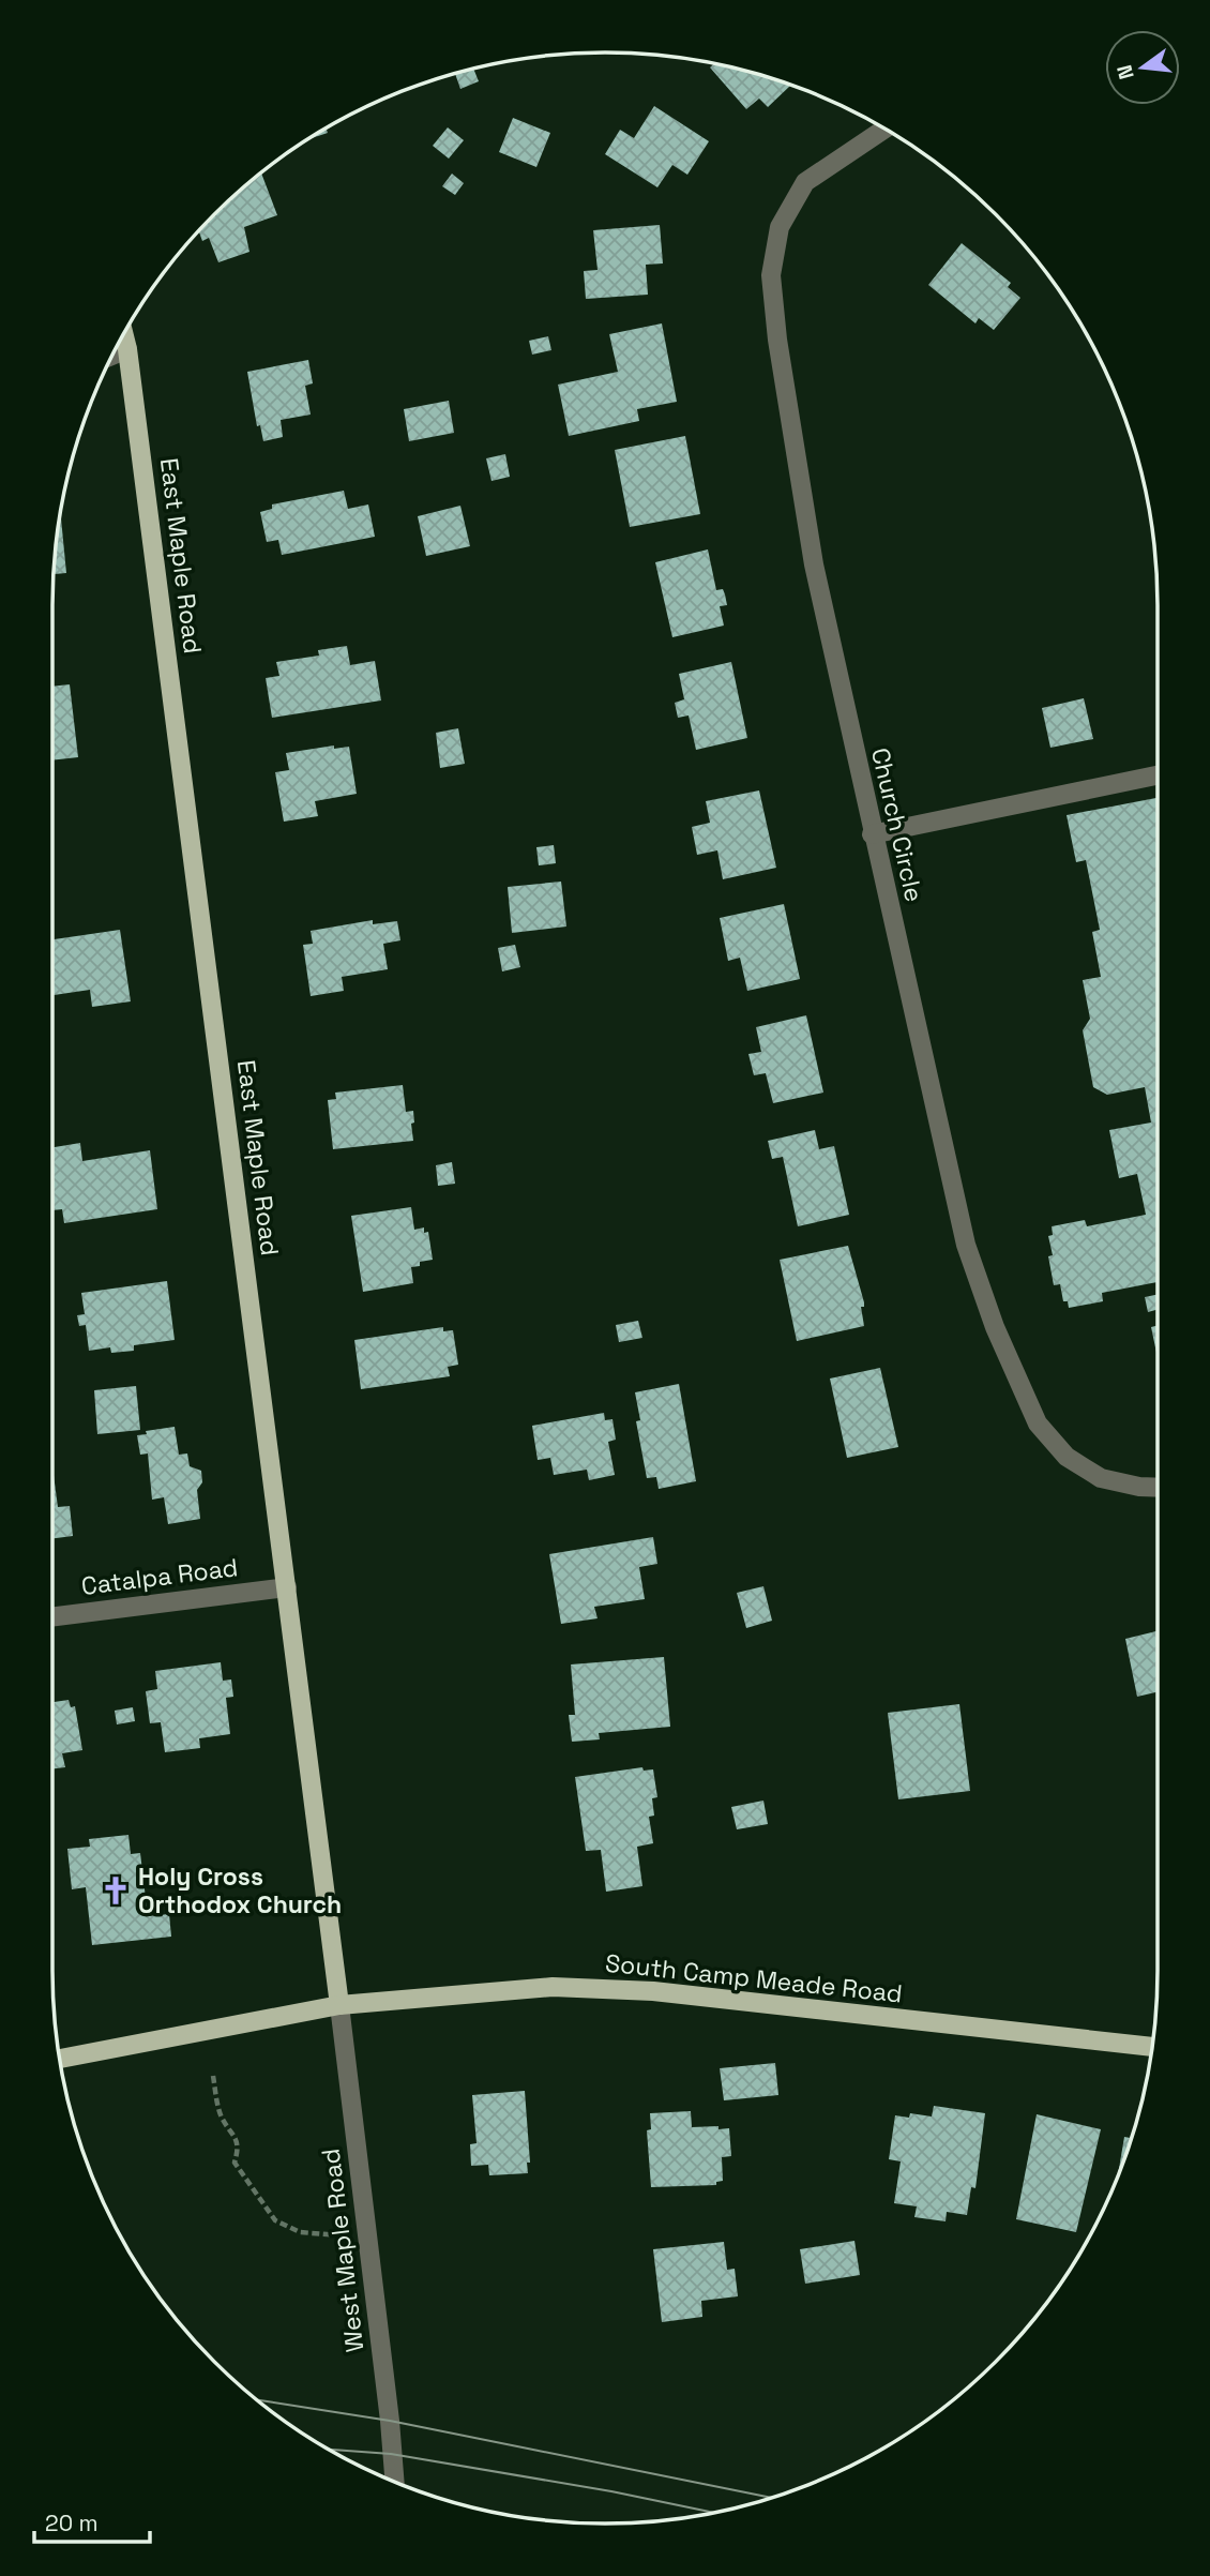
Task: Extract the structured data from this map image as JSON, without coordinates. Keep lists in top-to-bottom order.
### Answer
{
  "streets": {
    "main road": ["East Maple Road", "South Camp Meade Road"],
    "street": ["Church Circle", "Catalpa Road", "West Maple Road"]
  },
  "crossings": [
    ["East Maple Road", "Catalpa Road"],
    ["East Maple Road", "South Camp Meade Road"],
    ["East Maple Road", "West Maple Road"],
    ["South Camp Meade Road", "West Maple Road"]
  ],
  "places": {
    "church": ["Holy Cross Orthodox Church"]
  },
  "scale_bar": "20 m",
  "north": "left"
}
